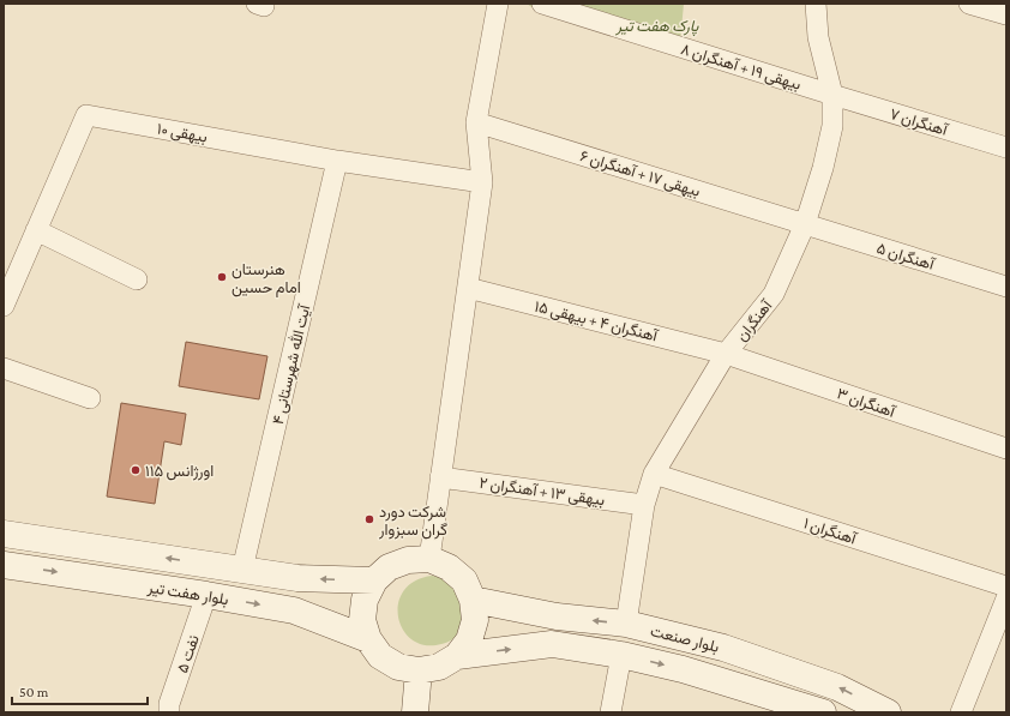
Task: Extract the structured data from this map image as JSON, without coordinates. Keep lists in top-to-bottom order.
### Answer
{
  "streets": {
    "main road": ["بلوار هفت تیر", "بلوار صنعت"],
    "street": [
      "بیهقی ۱۹ + آهنگران ۸",
      "آهنگران ۷",
      "بیهقی ۱۰",
      "بیهقی ۱۷ + آهنگران ۶",
      "آهنگران ۵",
      "آهنگران ۴ + بیهقی ۱۵",
      "آهنگران",
      "آیت الله شهرستانی ۴",
      "آهنگران ۳",
      "بیهقی ۱۳ + آهنگران ۲",
      "آهنگران ۱",
      "نفت ۵"
    ]
  },
  "crossings": [
    ["بیهقی ۱۹ + آهنگران ۸", "آهنگران ۷"],
    ["بیهقی ۱۹ + آهنگران ۸", "آهنگران"],
    ["آهنگران ۷", "آهنگران"],
    ["بیهقی ۱۰", "آیت الله شهرستانی ۴"],
    ["بیهقی ۱۷ + آهنگران ۶", "آهنگران ۵"],
    ["بیهقی ۱۷ + آهنگران ۶", "آهنگران"],
    ["آهنگران ۵", "آهنگران"],
    ["آهنگران ۴ + بیهقی ۱۵", "آهنگران"],
    ["آهنگران ۴ + بیهقی ۱۵", "آهنگران ۳"],
    ["آهنگران", "آهنگران ۳"],
    ["آهنگران", "بیهقی ۱۳ + آهنگران ۲"],
    ["آهنگران", "آهنگران ۱"],
    ["آهنگران", "بلوار صنعت"],
    ["آیت الله شهرستانی ۴", "بلوار هفت تیر"],
    ["بلوار هفت تیر", "بلوار صنعت"],
    ["بلوار هفت تیر", "نفت ۵"]
  ],
  "parks": ["پارک هفت تیر"],
  "places": ["هنرستان امام حسین", "اورژانس ۱۱۵", "شرکت دورد گران سبزوار"],
  "scale_bar": "50 m"
}
